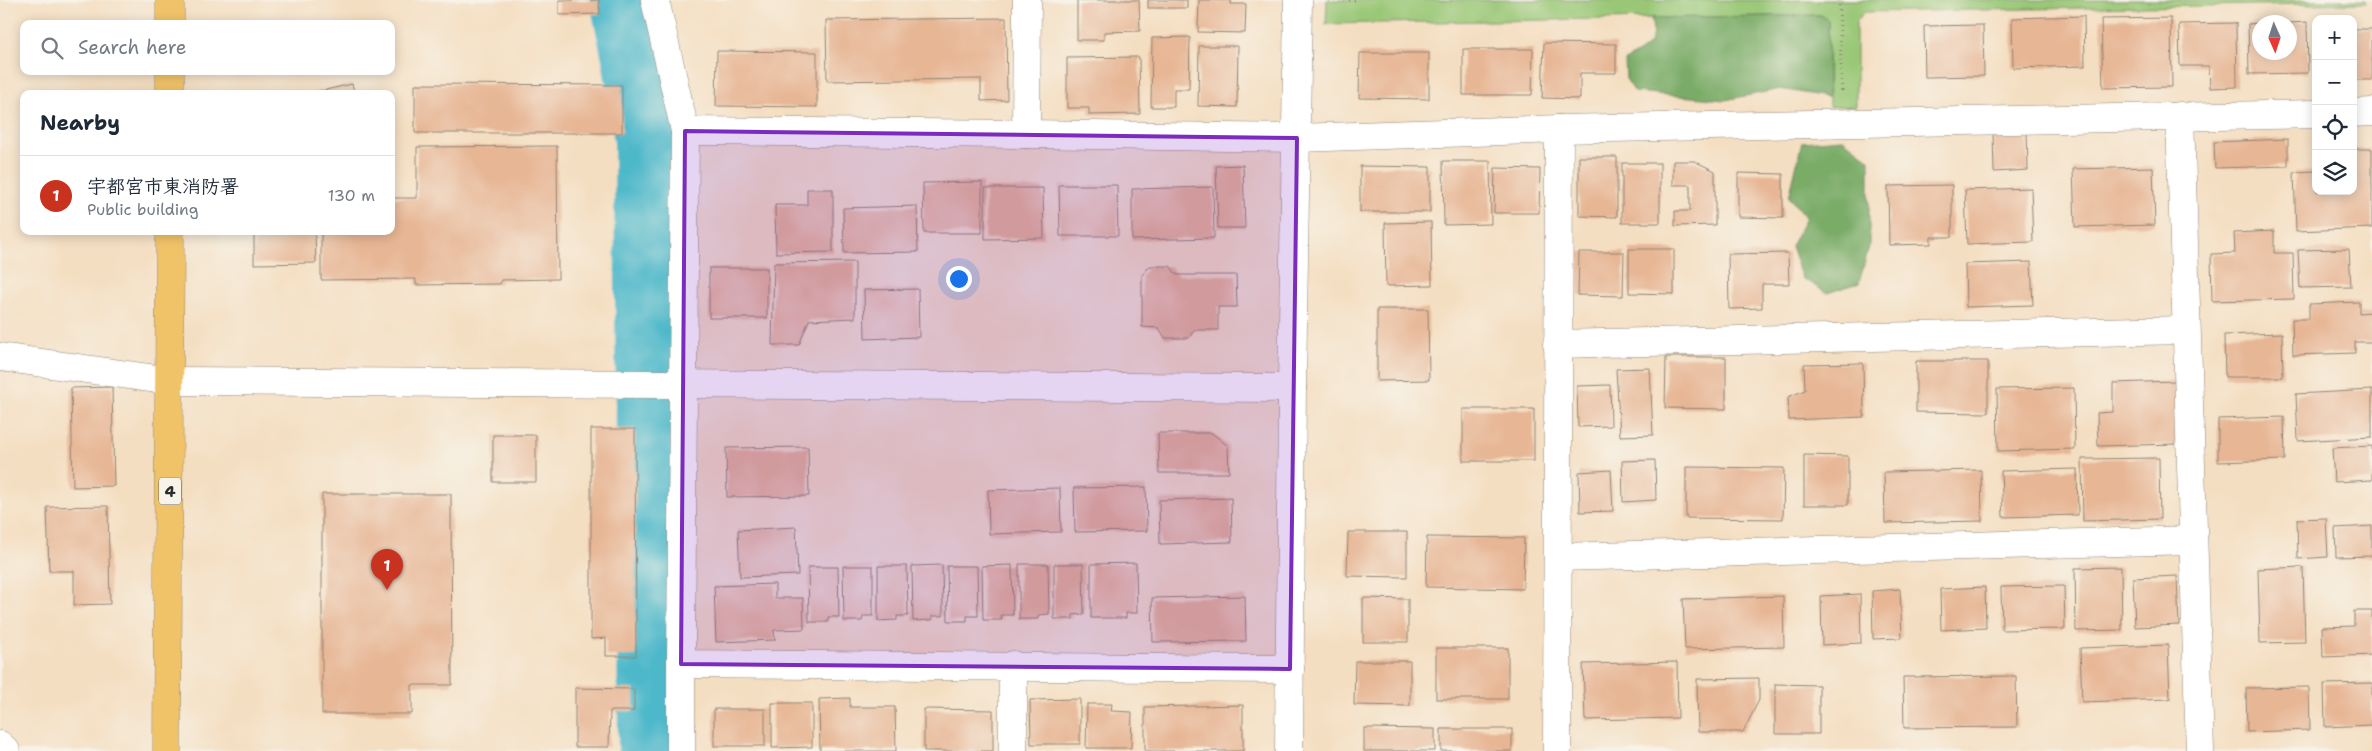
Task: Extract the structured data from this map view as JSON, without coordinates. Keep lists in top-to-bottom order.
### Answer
{
  "streets": {
    "highway": ["4"]
  },
  "north": "bottom",
  "page": {
    "map_buttons": ["+", "−"],
    "search": "Search here",
    "heading": "Nearby",
    "list": [
      {
        "mark": "1",
        "name": "宇都宮市東消防署",
        "note": "Public building",
        "value": "130 m"
      }
    ],
    "pins": "1"
  }
}
